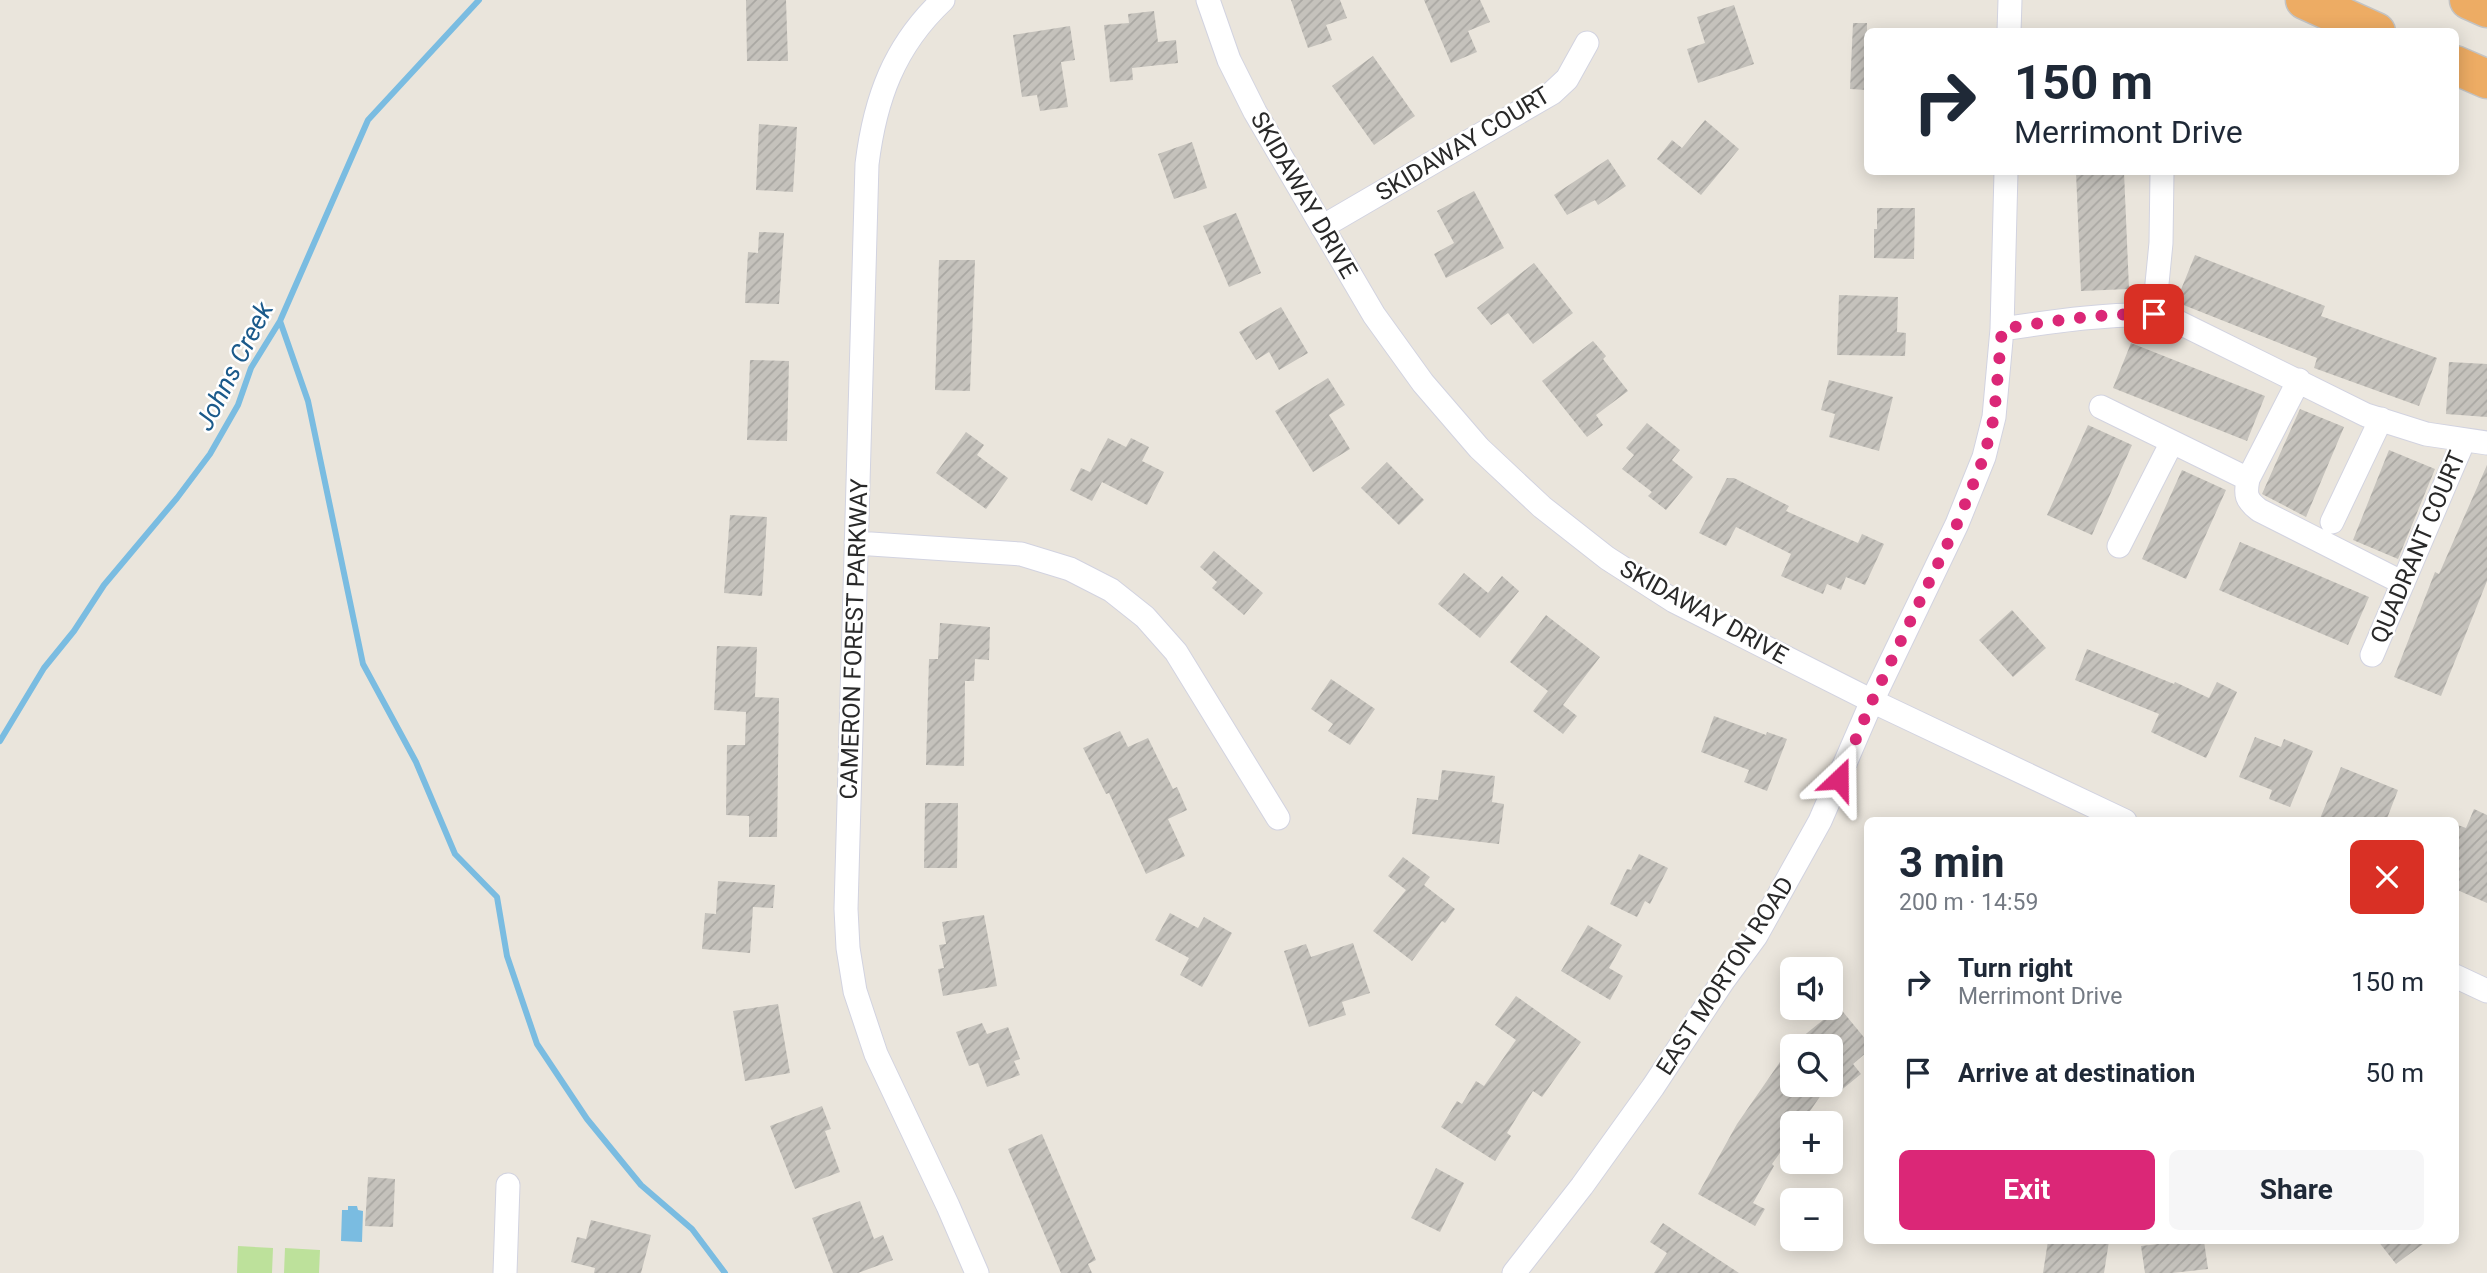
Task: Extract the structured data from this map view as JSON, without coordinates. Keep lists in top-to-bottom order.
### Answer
{
  "streets": {
    "street": [
      "SKIDAWAY COURT",
      "SKIDAWAY DRIVE",
      "QUADRANT COURT",
      "CAMERON FOREST PARKWAY",
      "EAST MORTON ROAD"
    ]
  },
  "crossings": [
    ["SKIDAWAY COURT", "SKIDAWAY DRIVE"],
    ["SKIDAWAY DRIVE", "EAST MORTON ROAD"]
  ],
  "water": ["Johns Creek"],
  "page": {
    "turn": ["150 m", "Merrimont Drive"],
    "heading": ["3 min", "200 m · 14:59"],
    "list": [
      {
        "name": "Turn right",
        "note": "Merrimont Drive",
        "value": "150 m"
      },
      {
        "name": "Arrive at destination",
        "value": "50 m"
      }
    ],
    "map_buttons": ["+", "−"],
    "buttons": ["Exit", "Share"]
  }
}
